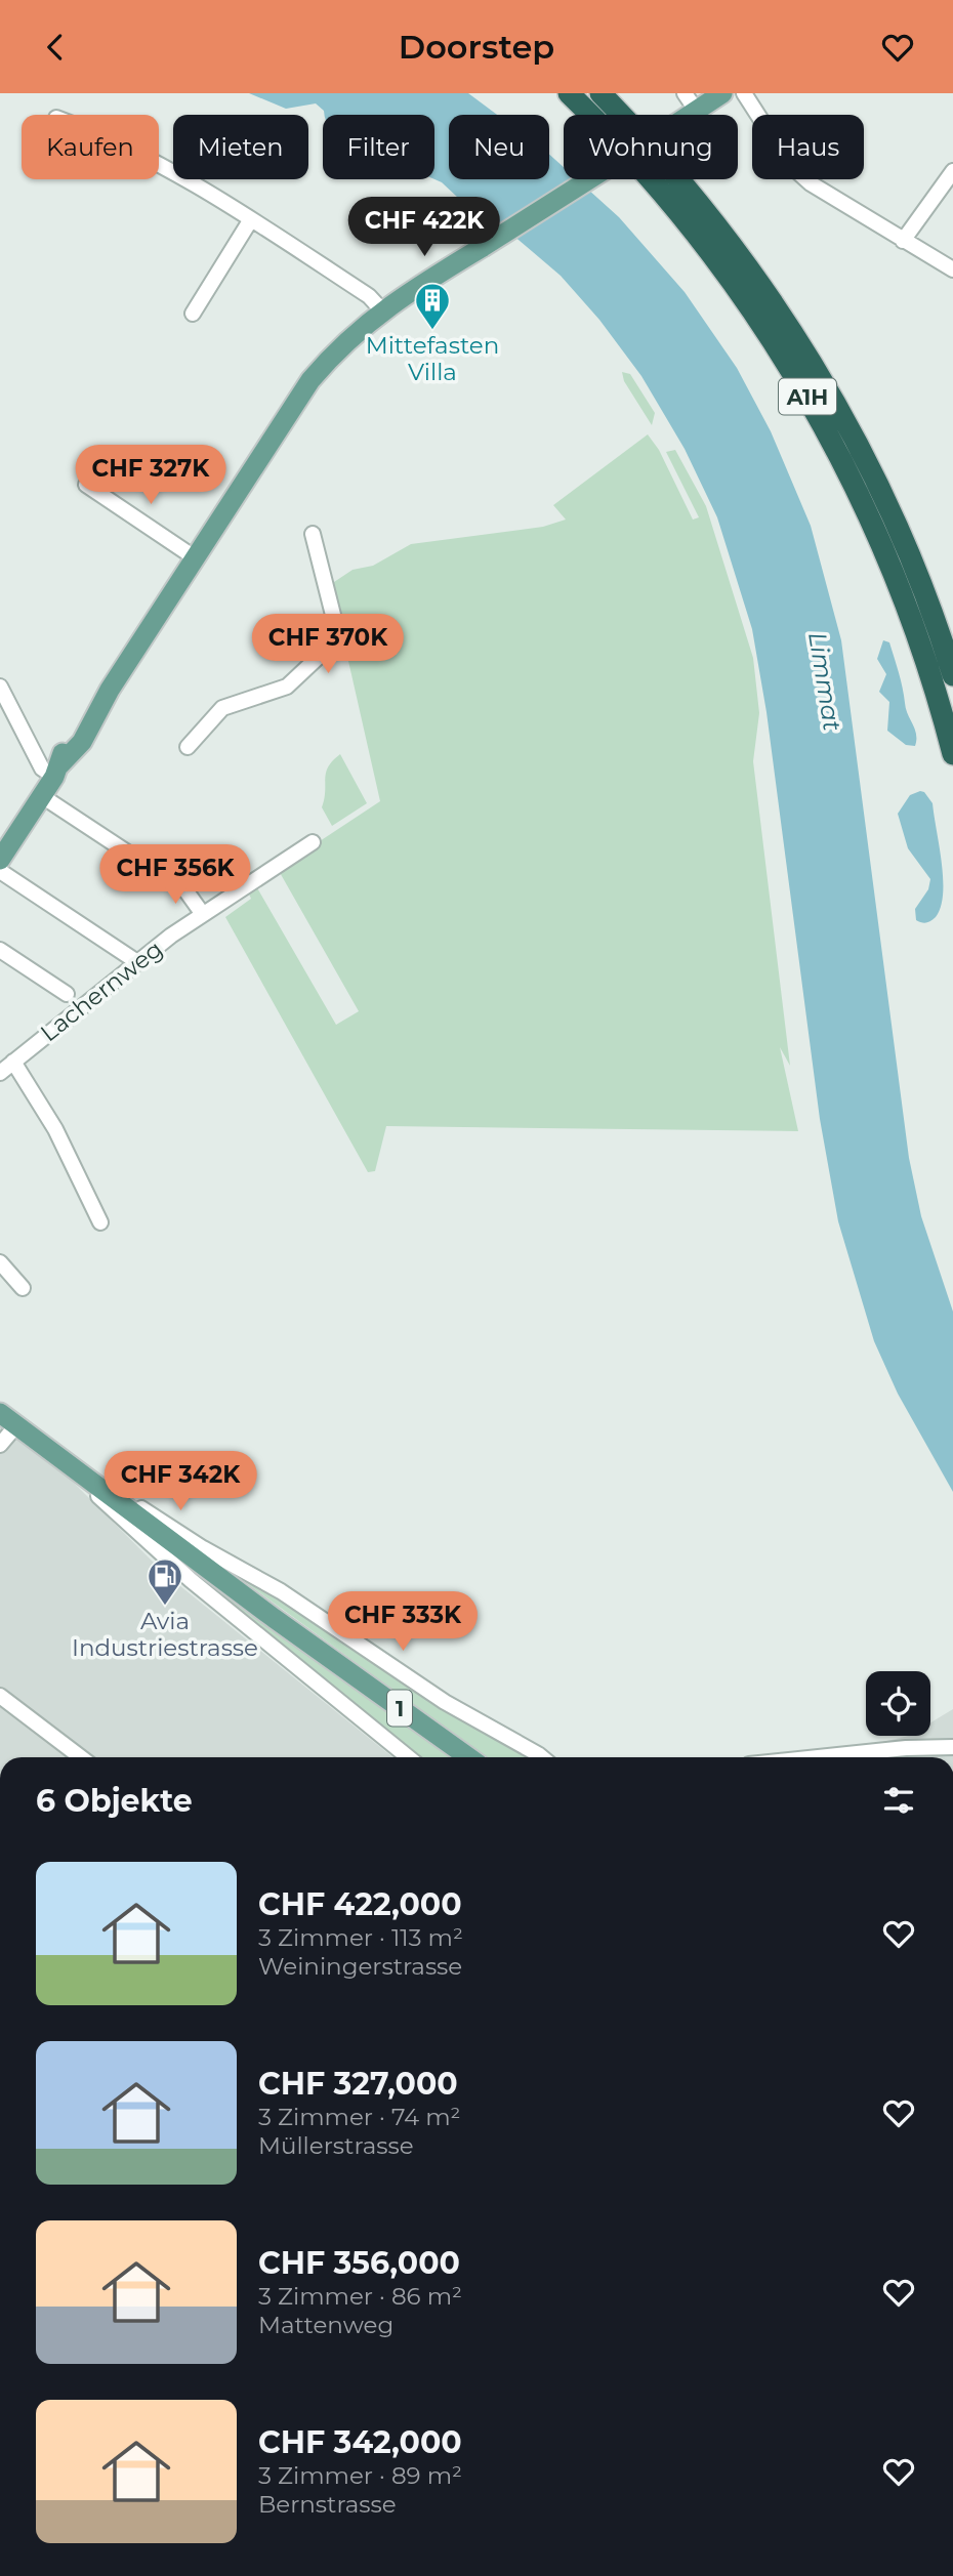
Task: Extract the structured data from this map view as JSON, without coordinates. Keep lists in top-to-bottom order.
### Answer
{
  "streets": {
    "highway": ["A1H"],
    "main road": ["1"],
    "street": ["Lachernweg"]
  },
  "water": ["Limmat"],
  "places": {
    "building": ["Mittefasten Villa"],
    "fuel station": ["Avia Industriestrasse"]
  },
  "page": {
    "header": "Doorstep",
    "chip": [
      "Kaufen",
      "Mieten",
      "Filter",
      "Neu",
      "Wohnung",
      "Haus"
    ],
    "price": [
      "CHF 422K",
      "CHF 327K",
      "CHF 370K",
      "CHF 356K",
      "CHF 342K",
      "CHF 333K"
    ],
    "heading": "6 Objekte",
    "list": [
      {
        "name": "CHF 422,000",
        "note": "3 Zimmer · 113 m² · Weiningerstrasse"
      },
      {
        "name": "CHF 327,000",
        "note": "3 Zimmer · 74 m² · Müllerstrasse"
      },
      {
        "name": "CHF 356,000",
        "note": "3 Zimmer · 86 m² · Mattenweg"
      },
      {
        "name": "CHF 342,000",
        "note": "3 Zimmer · 89 m² · Bernstrasse"
      }
    ]
  }
}
